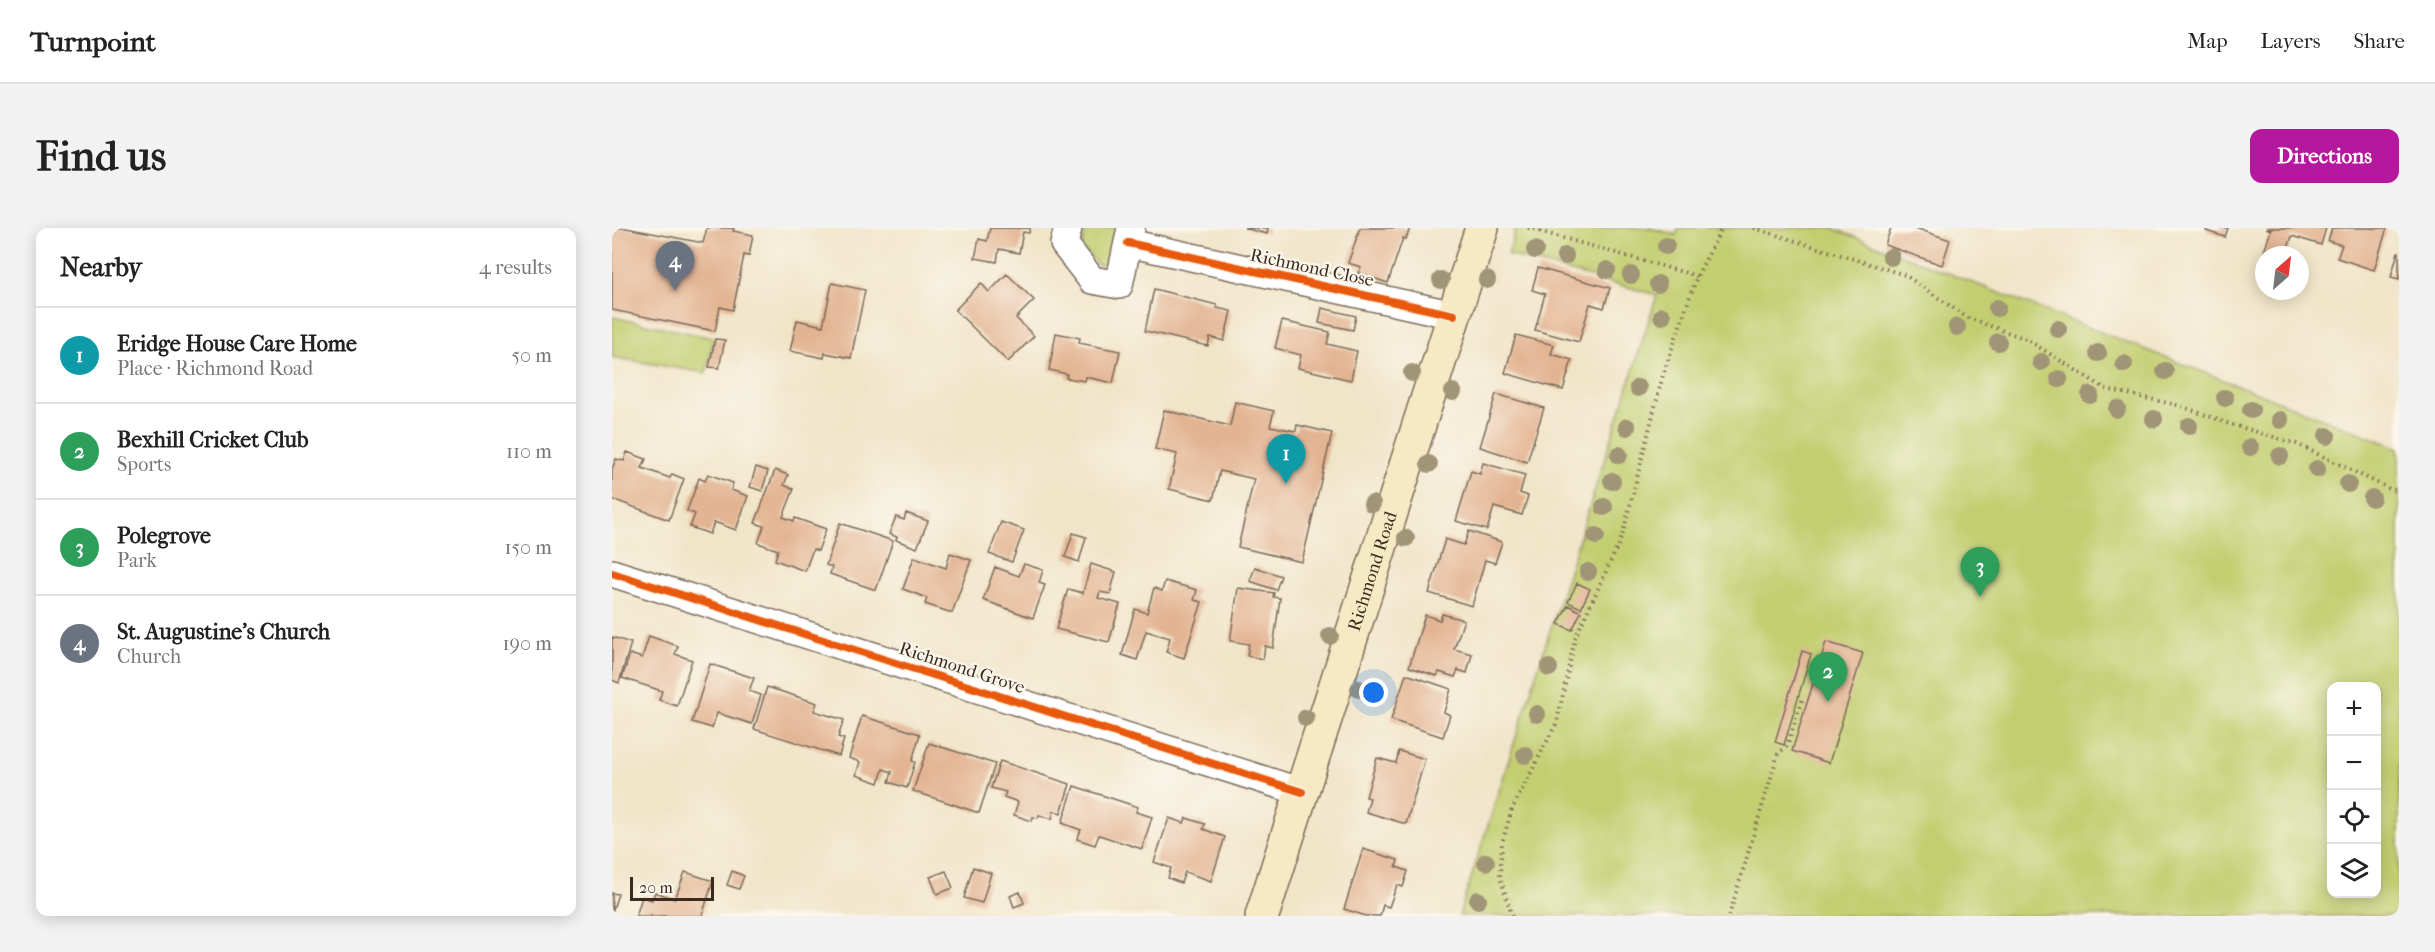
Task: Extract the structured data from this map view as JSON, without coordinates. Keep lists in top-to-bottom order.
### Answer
{
  "streets": {
    "main road": ["Richmond Road"],
    "street": ["Richmond Close", "Richmond Grove"]
  },
  "crossings": [
    ["Richmond Close", "Richmond Road"],
    ["Richmond Road", "Richmond Grove"]
  ],
  "scale_bar": "20 m",
  "north": "top right",
  "page": {
    "header": "Turnpoint",
    "nav": ["Map", "Layers", "Share"],
    "buttons": "Directions",
    "title": "Find us",
    "heading": ["Nearby", "4 results"],
    "pins": [
      "4",
      "1",
      "3",
      "2"
    ],
    "list": [
      {
        "mark": "1",
        "name": "Eridge House Care Home",
        "note": "Place · Richmond Road",
        "value": "50 m"
      },
      {
        "mark": "2",
        "name": "Bexhill Cricket Club",
        "note": "Sports",
        "value": "110 m"
      },
      {
        "mark": "3",
        "name": "Polegrove",
        "note": "Park",
        "value": "150 m"
      },
      {
        "mark": "4",
        "name": "St. Augustine's Church",
        "note": "Church",
        "value": "190 m"
      }
    ],
    "map_buttons": ["+", "−"],
    "scale": "20 m"
  }
}
